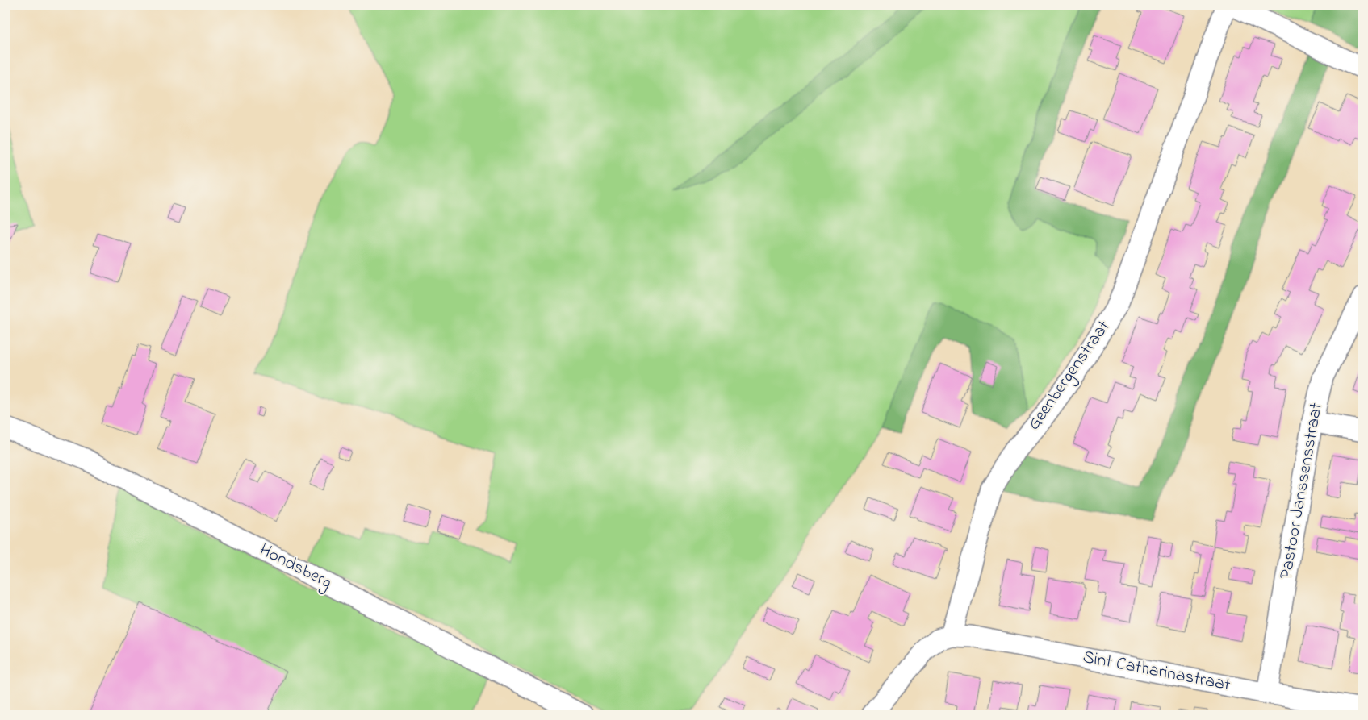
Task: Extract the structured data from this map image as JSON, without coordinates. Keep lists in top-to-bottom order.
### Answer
{
  "streets": {
    "street": [
      "Geenbergenstraat",
      "Pastoor Janssensstraat",
      "Hondsberg",
      "Sint Catharinastraat"
    ]
  },
  "crossings": [
    ["Geenbergenstraat", "Sint Catharinastraat"],
    ["Pastoor Janssensstraat", "Sint Catharinastraat"]
  ]
}
